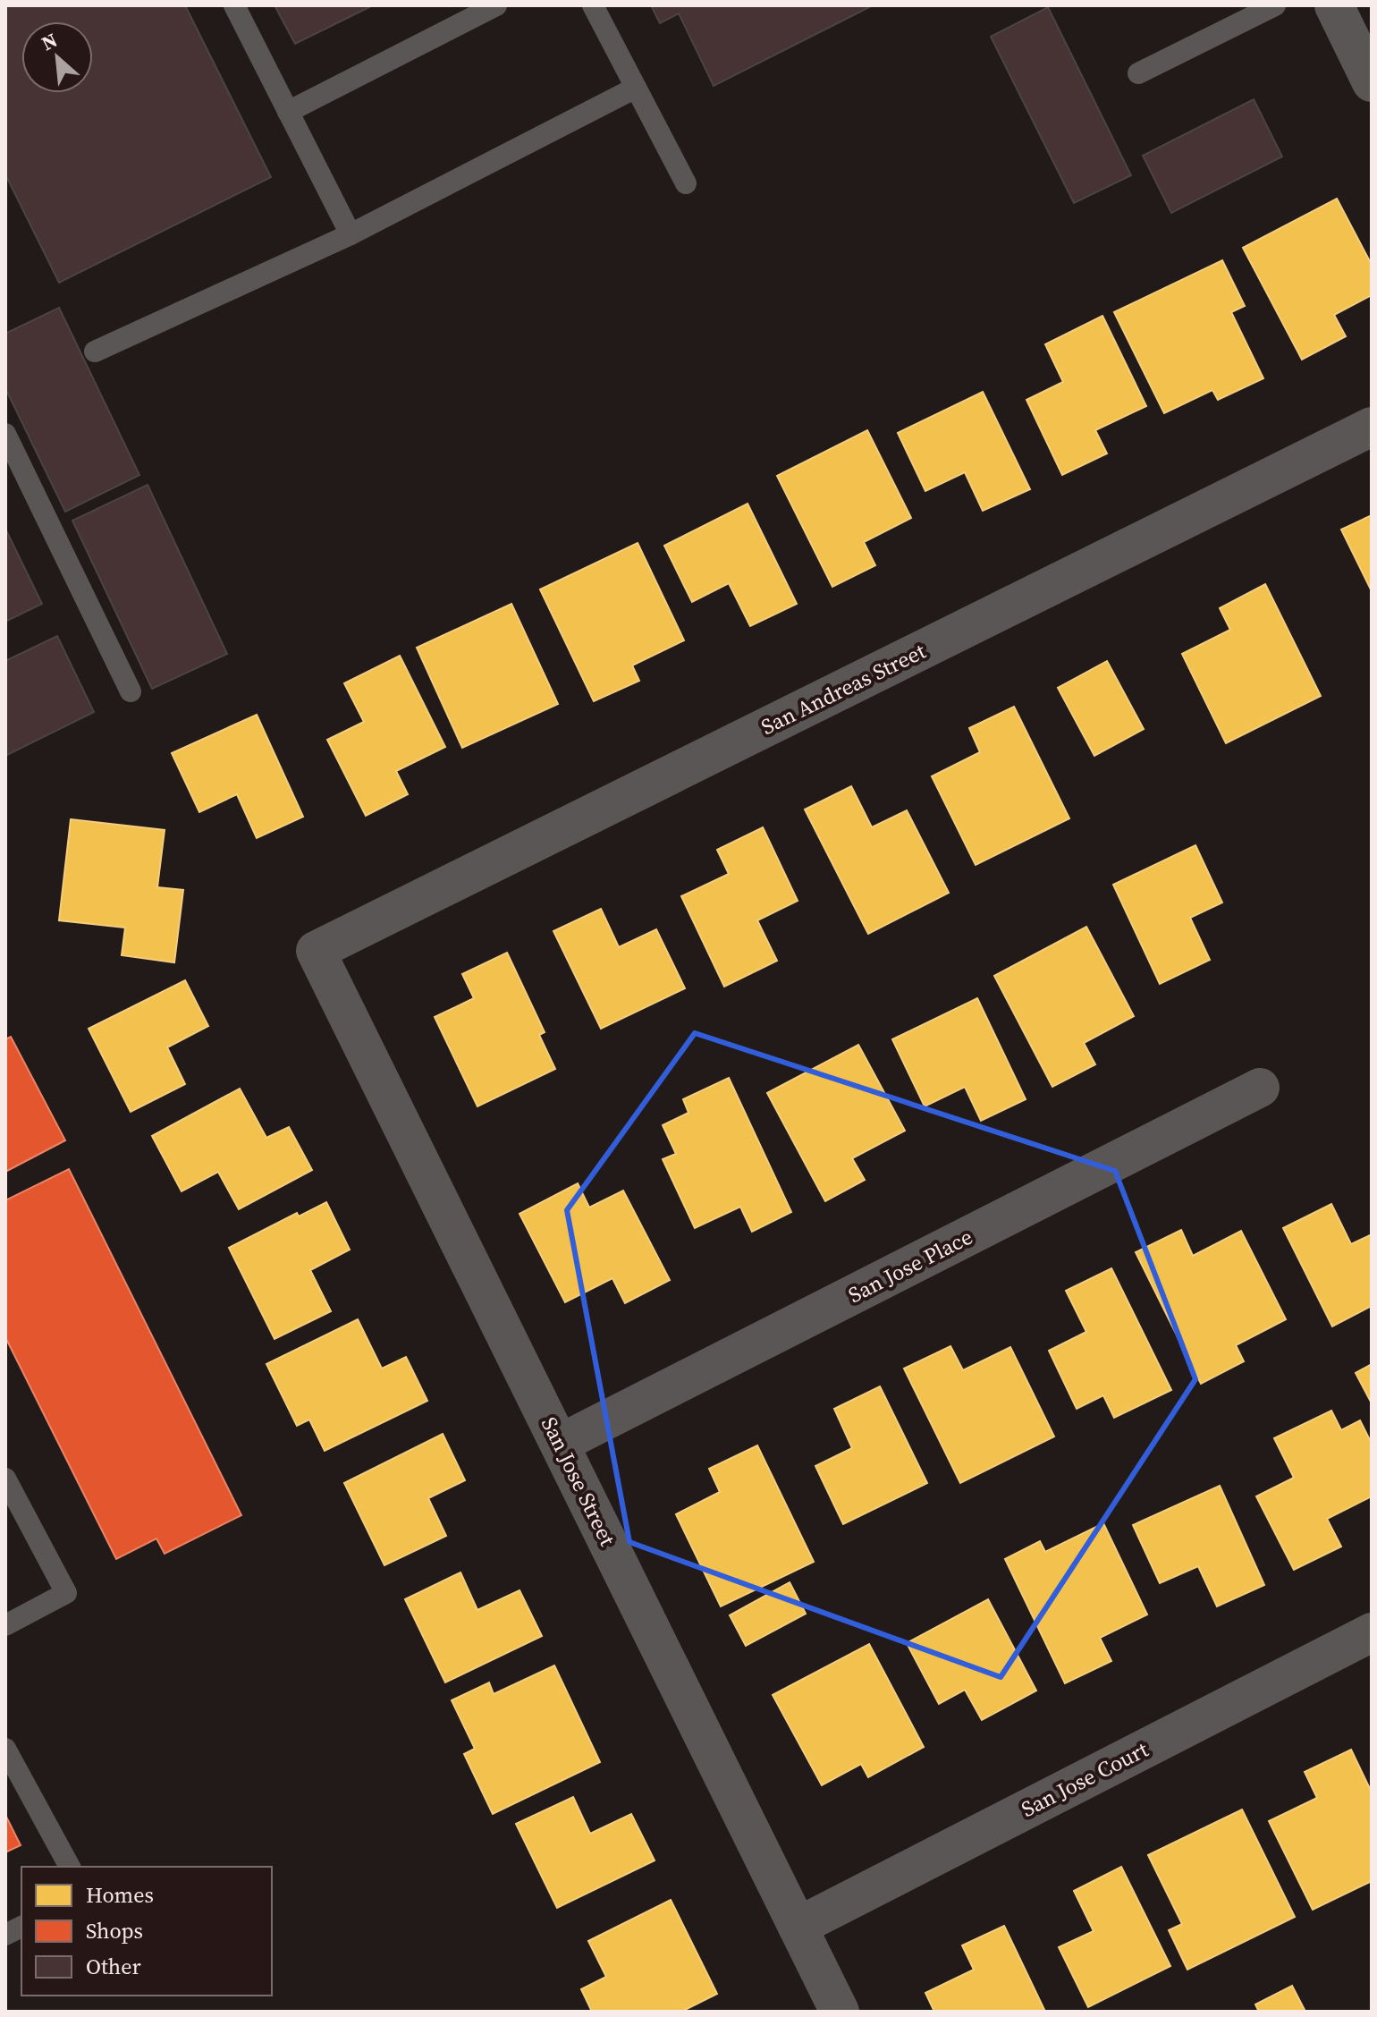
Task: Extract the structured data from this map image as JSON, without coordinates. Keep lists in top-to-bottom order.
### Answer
{
  "streets": {
    "street": [
      "San Andreas Street",
      "San Jose Place",
      "San Jose Street",
      "San Jose Court"
    ]
  },
  "crossings": [
    ["San Andreas Street", "San Jose Street"],
    ["San Jose Place", "San Jose Street"],
    ["San Jose Street", "San Jose Court"]
  ],
  "legend": ["Homes", "Shops", "Other"],
  "north": "top left"
}
